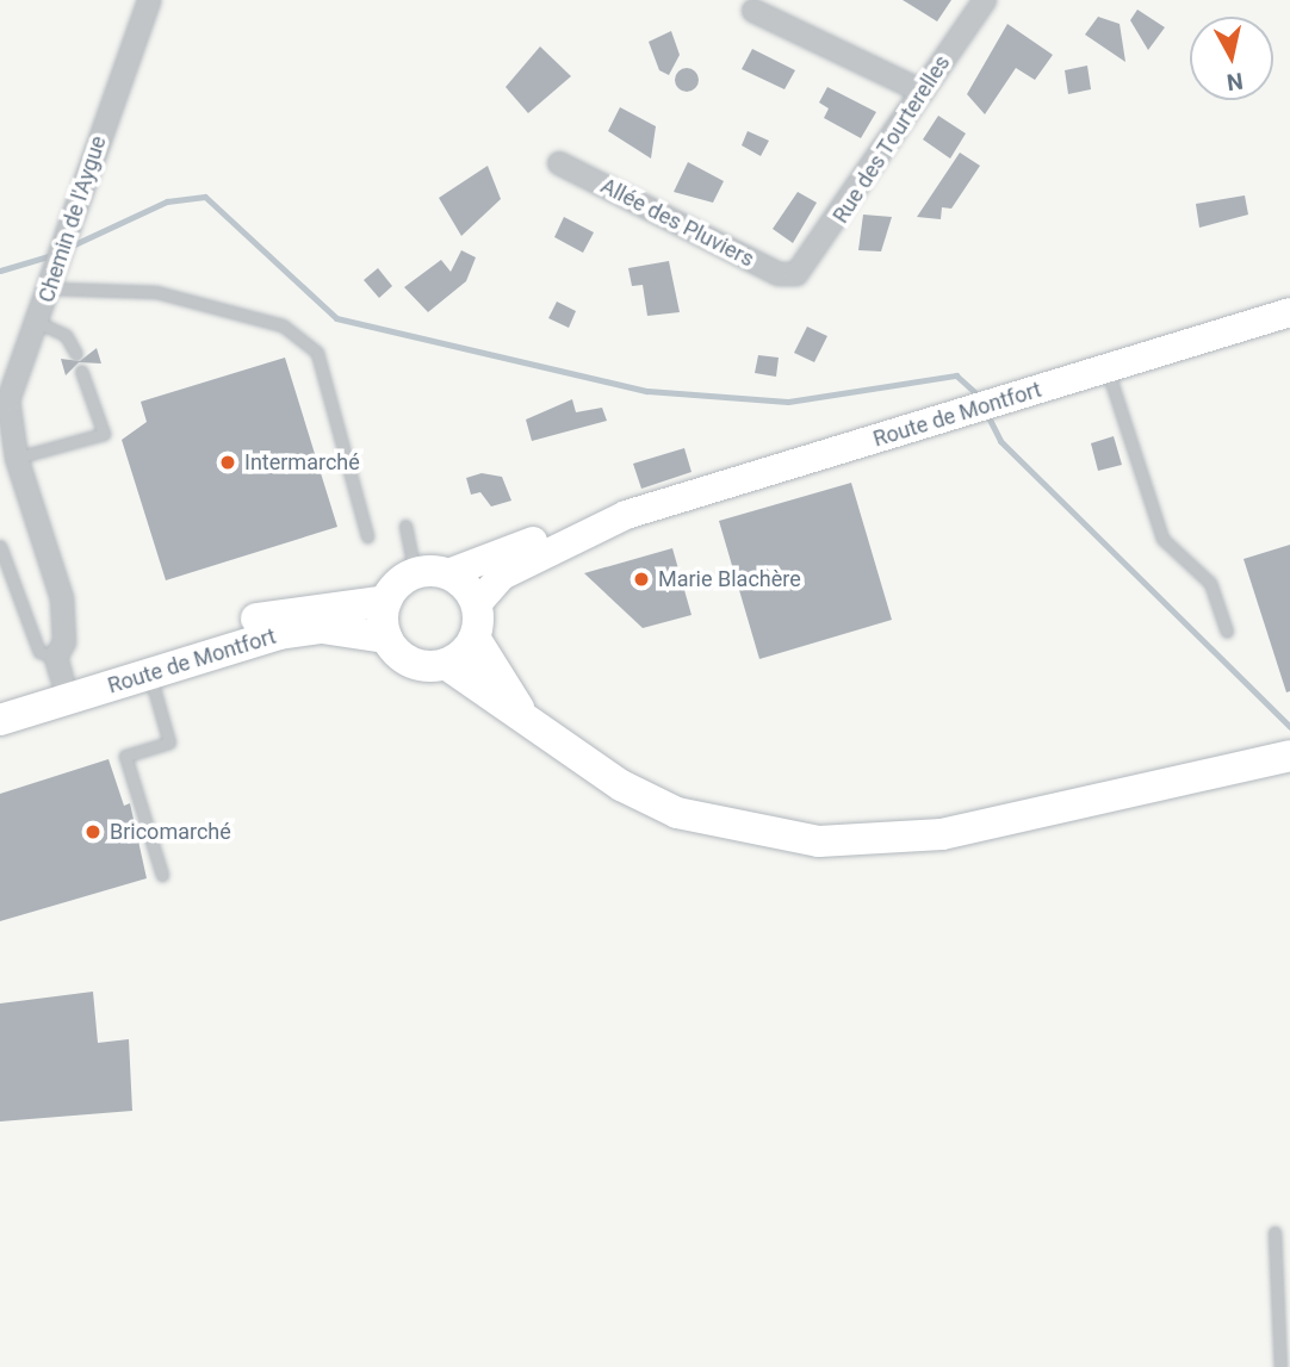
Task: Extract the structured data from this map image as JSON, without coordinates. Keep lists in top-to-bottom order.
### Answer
{
  "streets": {
    "main road": ["Route de Montfort"],
    "street": ["Rue des Tourterelles", "Chemin de l'Aygue", "Allée des Pluviers"]
  },
  "crossings": [
    ["Rue des Tourterelles", "Allée des Pluviers"],
    ["Chemin de l'Aygue", "Route de Montfort"]
  ],
  "places": ["Intermarché", "Marie Blachère", "Bricomarché"],
  "north": "bottom"
}
